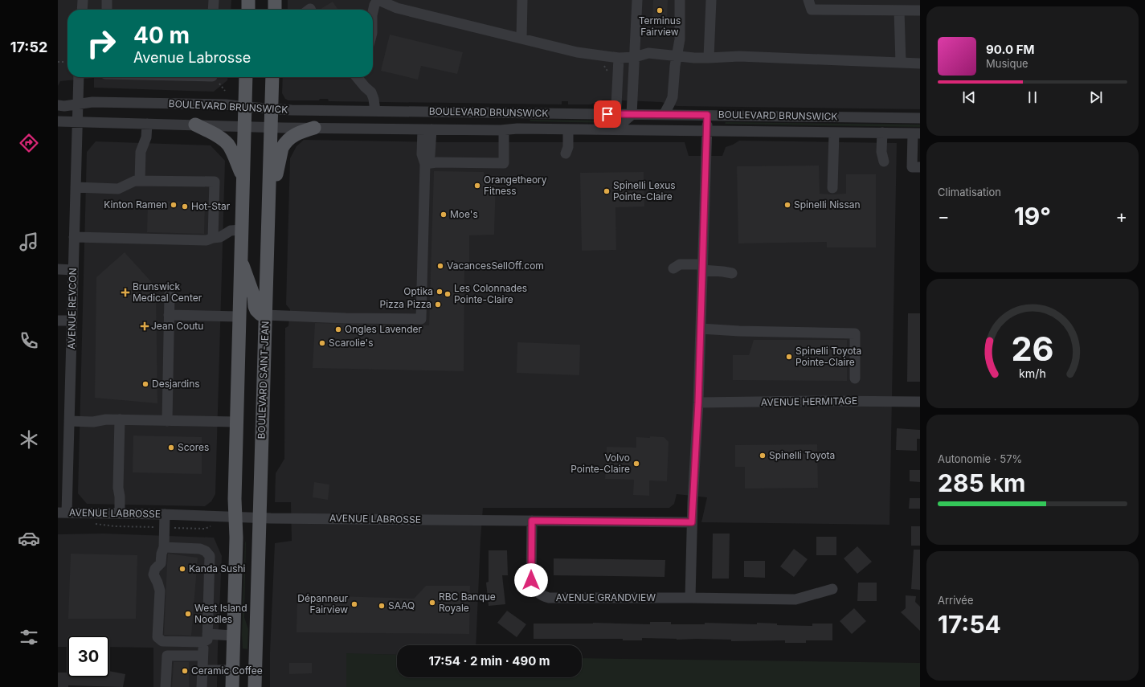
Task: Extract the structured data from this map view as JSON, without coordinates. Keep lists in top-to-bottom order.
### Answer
{
  "streets": {
    "main road": ["BOULEVARD SAINT-JEAN"],
    "street": [
      "BOULEVARD BRUNSWICK",
      "AVENUE REVCON",
      "AVENUE HERMITAGE",
      "AVENUE LABROSSE",
      "AVENUE GRANDVIEW"
    ]
  },
  "crossings": [
    ["BOULEVARD BRUNSWICK", "AVENUE REVCON"],
    ["BOULEVARD BRUNSWICK", "BOULEVARD SAINT-JEAN"],
    ["AVENUE REVCON", "AVENUE LABROSSE"],
    ["BOULEVARD SAINT-JEAN", "AVENUE LABROSSE"],
    ["AVENUE LABROSSE", "AVENUE GRANDVIEW"]
  ],
  "places": {
    "other": [
      "Terminus Fairview",
      "Orangetheory Fitness",
      "Spinelli Lexus Pointe-Claire",
      "Kinton Ramen",
      "Spinelli Nissan",
      "Hot-Star",
      "Moe's",
      "VacancesSellOff.com",
      "Optika",
      "Les Colonnades Pointe-Claire",
      "Pizza Pizza",
      "Ongles Lavender",
      "Scarolie's",
      "Spinelli Toyota Pointe-Claire",
      "Desjardins",
      "Scores",
      "Spinelli Toyota",
      "Volvo Pointe-Claire",
      "Kanda Sushi",
      "RBC Banque Royale",
      "Dépanneur Fairview",
      "SAAQ",
      "West Island Noodles",
      "Ceramic Coffee"
    ],
    "health": ["Brunswick Medical Center", "Jean Coutu"]
  },
  "page": {
    "tabs": "17:52",
    "turn": ["40 m", "Avenue Labrosse"],
    "song": ["90.0 FM", "Musique"],
    "tile": [
      "Climatisation",
      ["Autonomie · 57%", "285 km"],
      ["Arrivée", "17:54"]
    ],
    "heat": ["−", "19°", "+"],
    "limit": "30",
    "trip": "17:54 · 2 min · 490 m",
    "gauge": ["26", "km/h"]
  }
}
